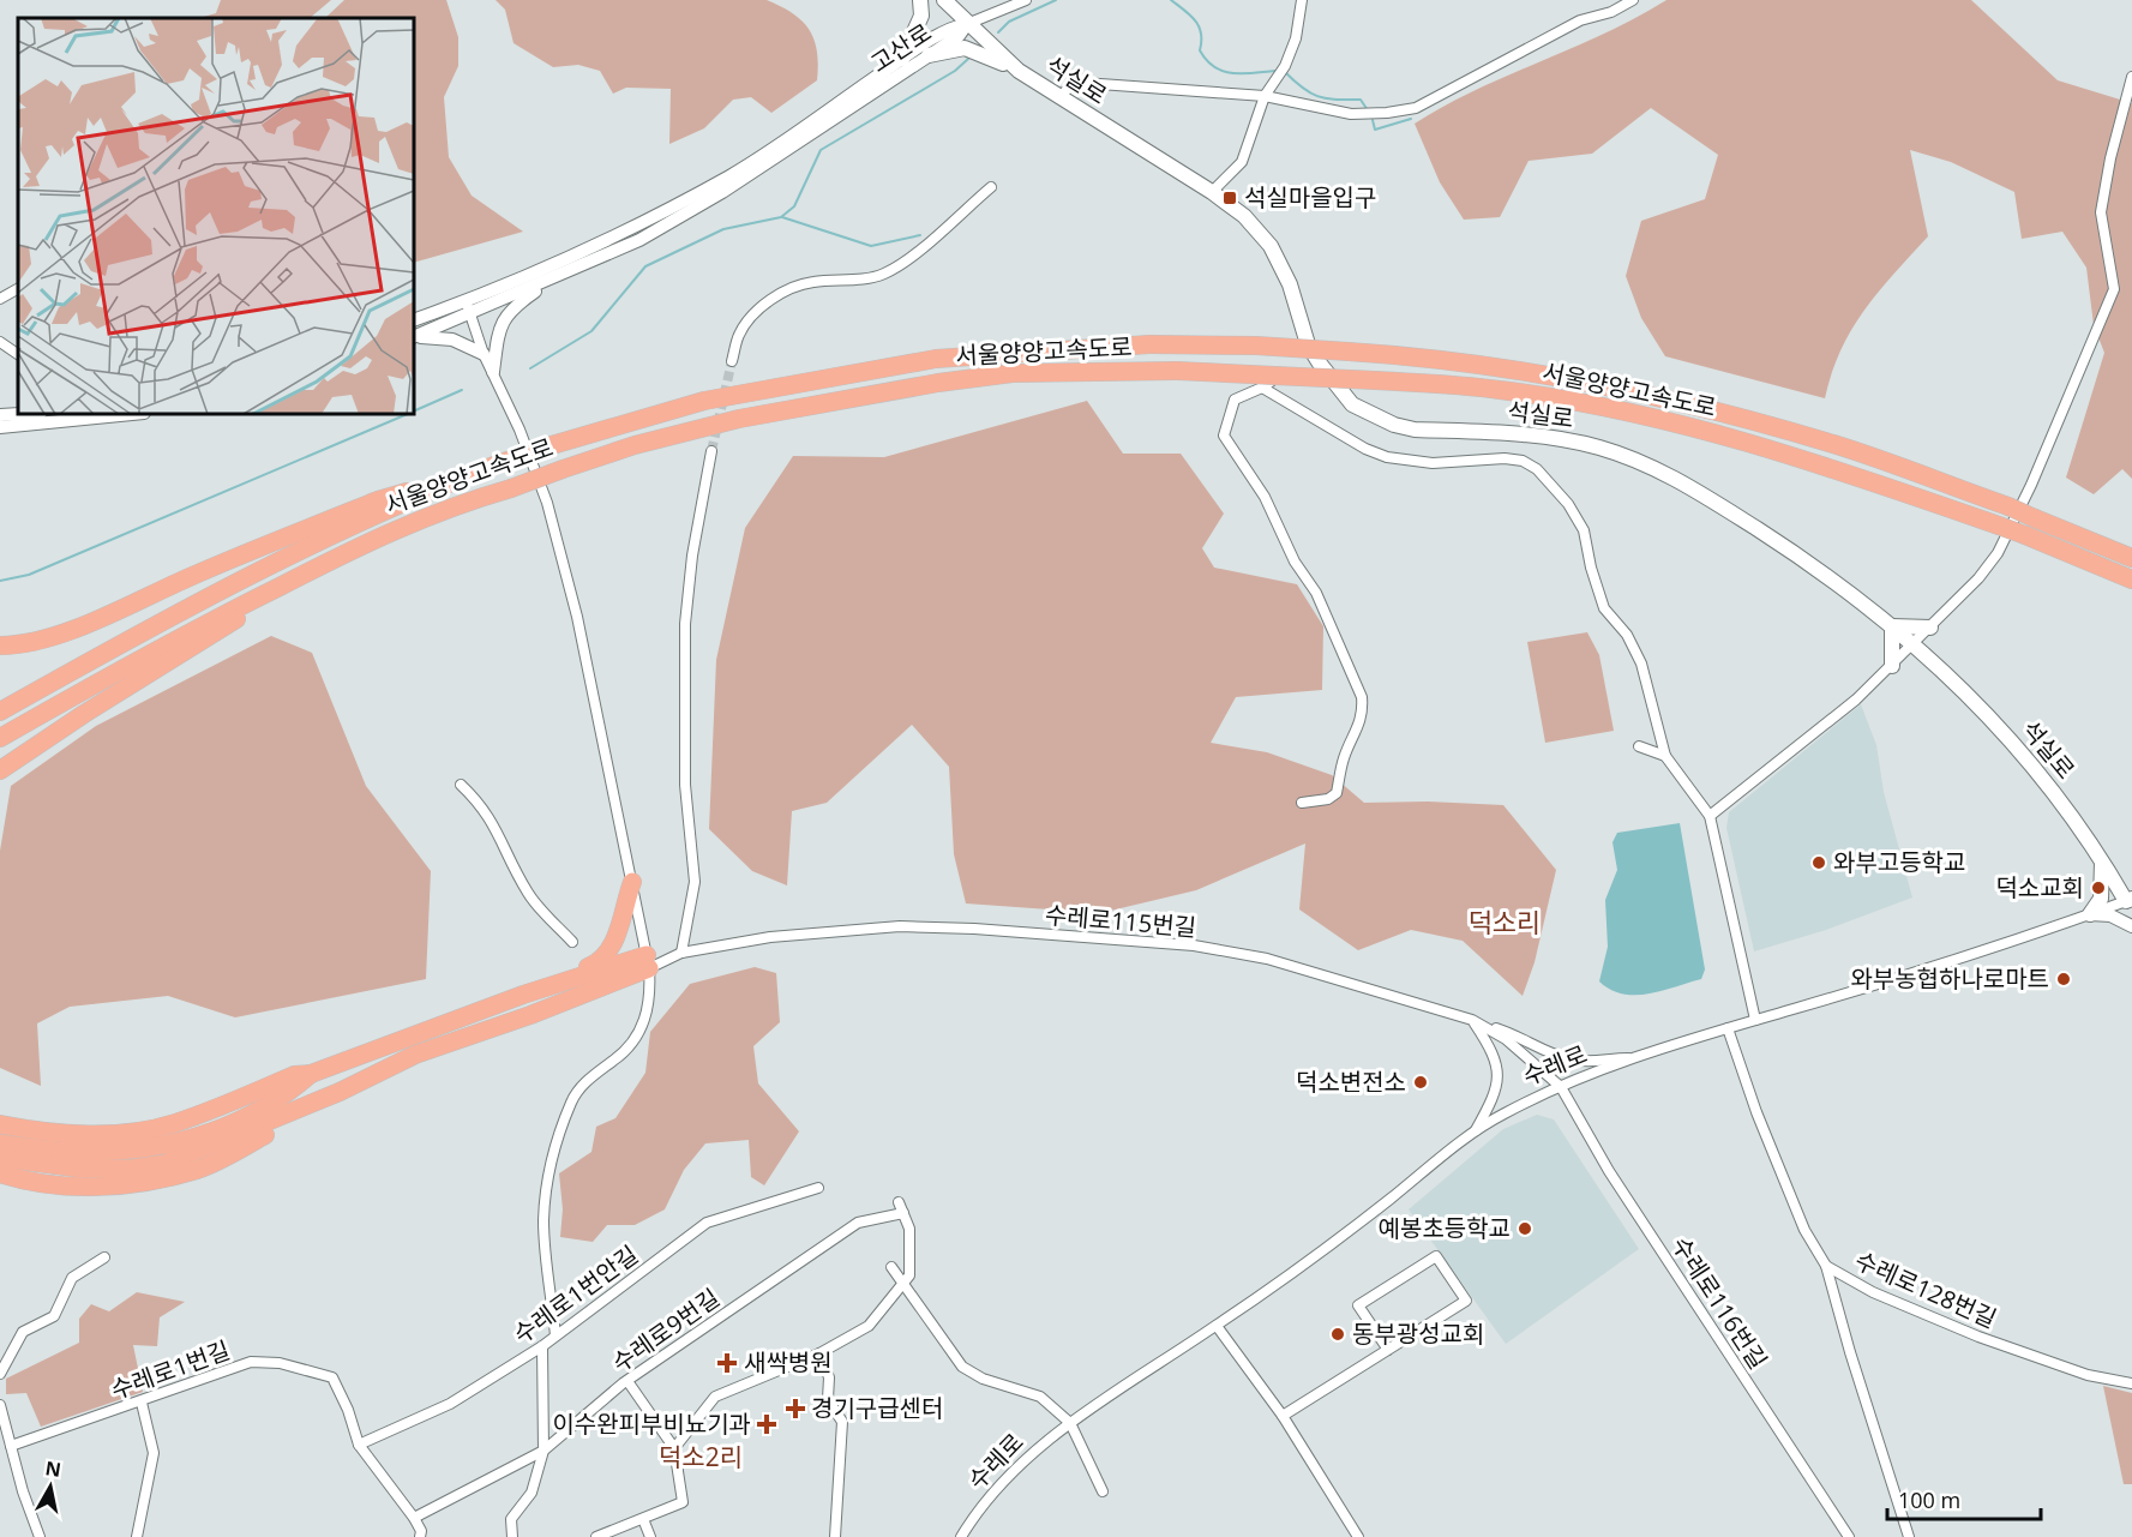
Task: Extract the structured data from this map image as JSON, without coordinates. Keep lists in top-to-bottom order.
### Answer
{
  "streets": {
    "highway": ["서울양양고속도로"],
    "main road": ["석실로"],
    "street": [
      "고산로",
      "수레로115번길",
      "수레로",
      "수레로128번길",
      "수레로1번안길",
      "수레로116번길",
      "수레로9번길",
      "수레로1번길"
    ]
  },
  "crossings": [
    ["고산로", "석실로"],
    ["석실로", "수레로"],
    ["수레로115번길", "수레로"],
    ["수레로115번길", "수레로116번길"],
    ["수레로", "수레로128번길"],
    ["수레로", "수레로116번길"],
    ["수레로1번안길", "수레로1번길"],
    ["수레로9번길", "수레로1번길"]
  ],
  "districts": ["덕소리", "덕소2리"],
  "places": {
    "transit": ["석실마을입구"],
    "other": [
      "와부고등학교",
      "덕소교회",
      "와부농협하나로마트",
      "덕소변전소",
      "예봉초등학교",
      "동부광성교회"
    ],
    "health": ["새싹병원", "경기구급센터", "이수완피부비뇨기과"]
  },
  "scale_bar": "100 m",
  "north": "top"
}
